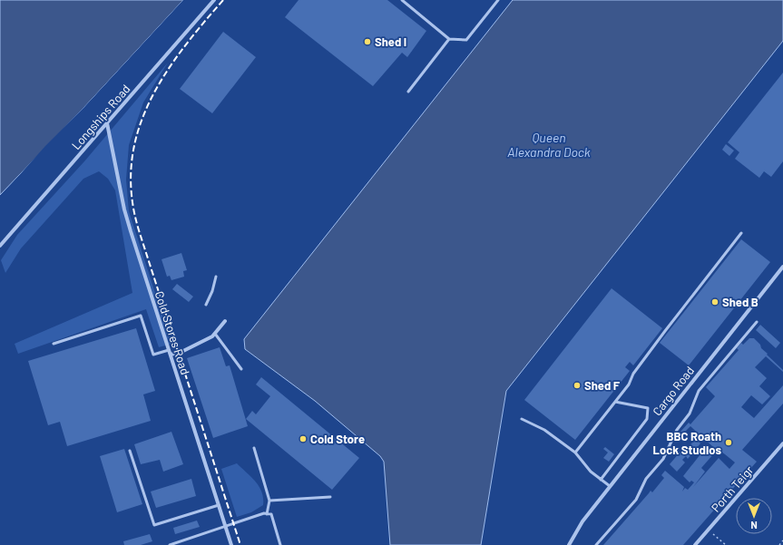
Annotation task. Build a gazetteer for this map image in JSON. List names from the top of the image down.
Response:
{
  "streets": {
    "street": [
      "Longships Road",
      "Cold Stores Road",
      "Cargo Road",
      "Porth Teigr"
    ]
  },
  "crossings": [
    ["Longships Road", "Cold Stores Road"]
  ],
  "water": ["Queen Alexandra Dock"],
  "places": [
    "Shed I",
    "Shed B",
    "Shed F",
    "Cold Store",
    "BBC Roath Lock Studios"
  ],
  "north": "bottom"
}
